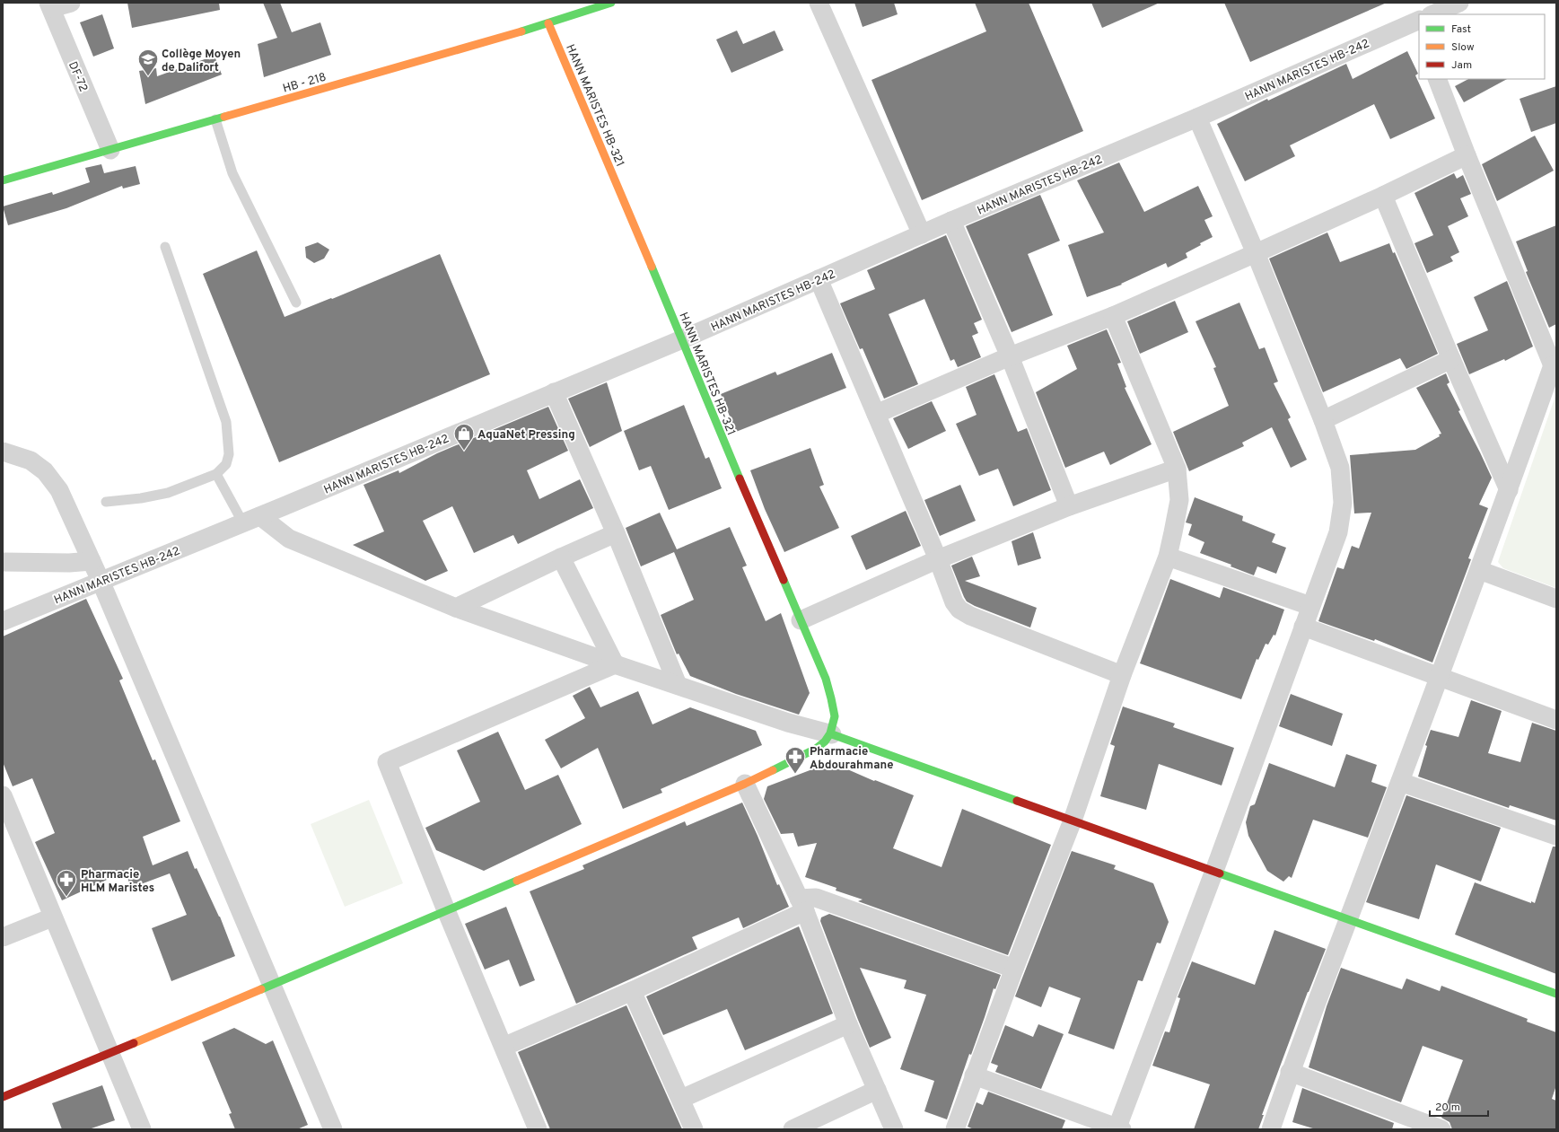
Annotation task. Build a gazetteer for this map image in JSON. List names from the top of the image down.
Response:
{
  "streets": {
    "street": [
      "HANN MARISTES HB-242",
      "DF-72",
      "HB - 218",
      "HANN MARISTES HB-321"
    ]
  },
  "crossings": [
    ["HANN MARISTES HB-242", "HANN MARISTES HB-321"],
    ["DF-72", "HB - 218"],
    ["HB - 218", "HANN MARISTES HB-321"]
  ],
  "places": {
    "school or university": ["Collège Moyen de Dalifort"],
    "shop": ["AquaNet Pressing"],
    "pharmacy": ["Pharmacie Abdourahmane", "Pharmacie HLM Maristes"]
  },
  "legend": ["Fast", "Slow", "Jam"],
  "scale_bar": "20 m"
}
